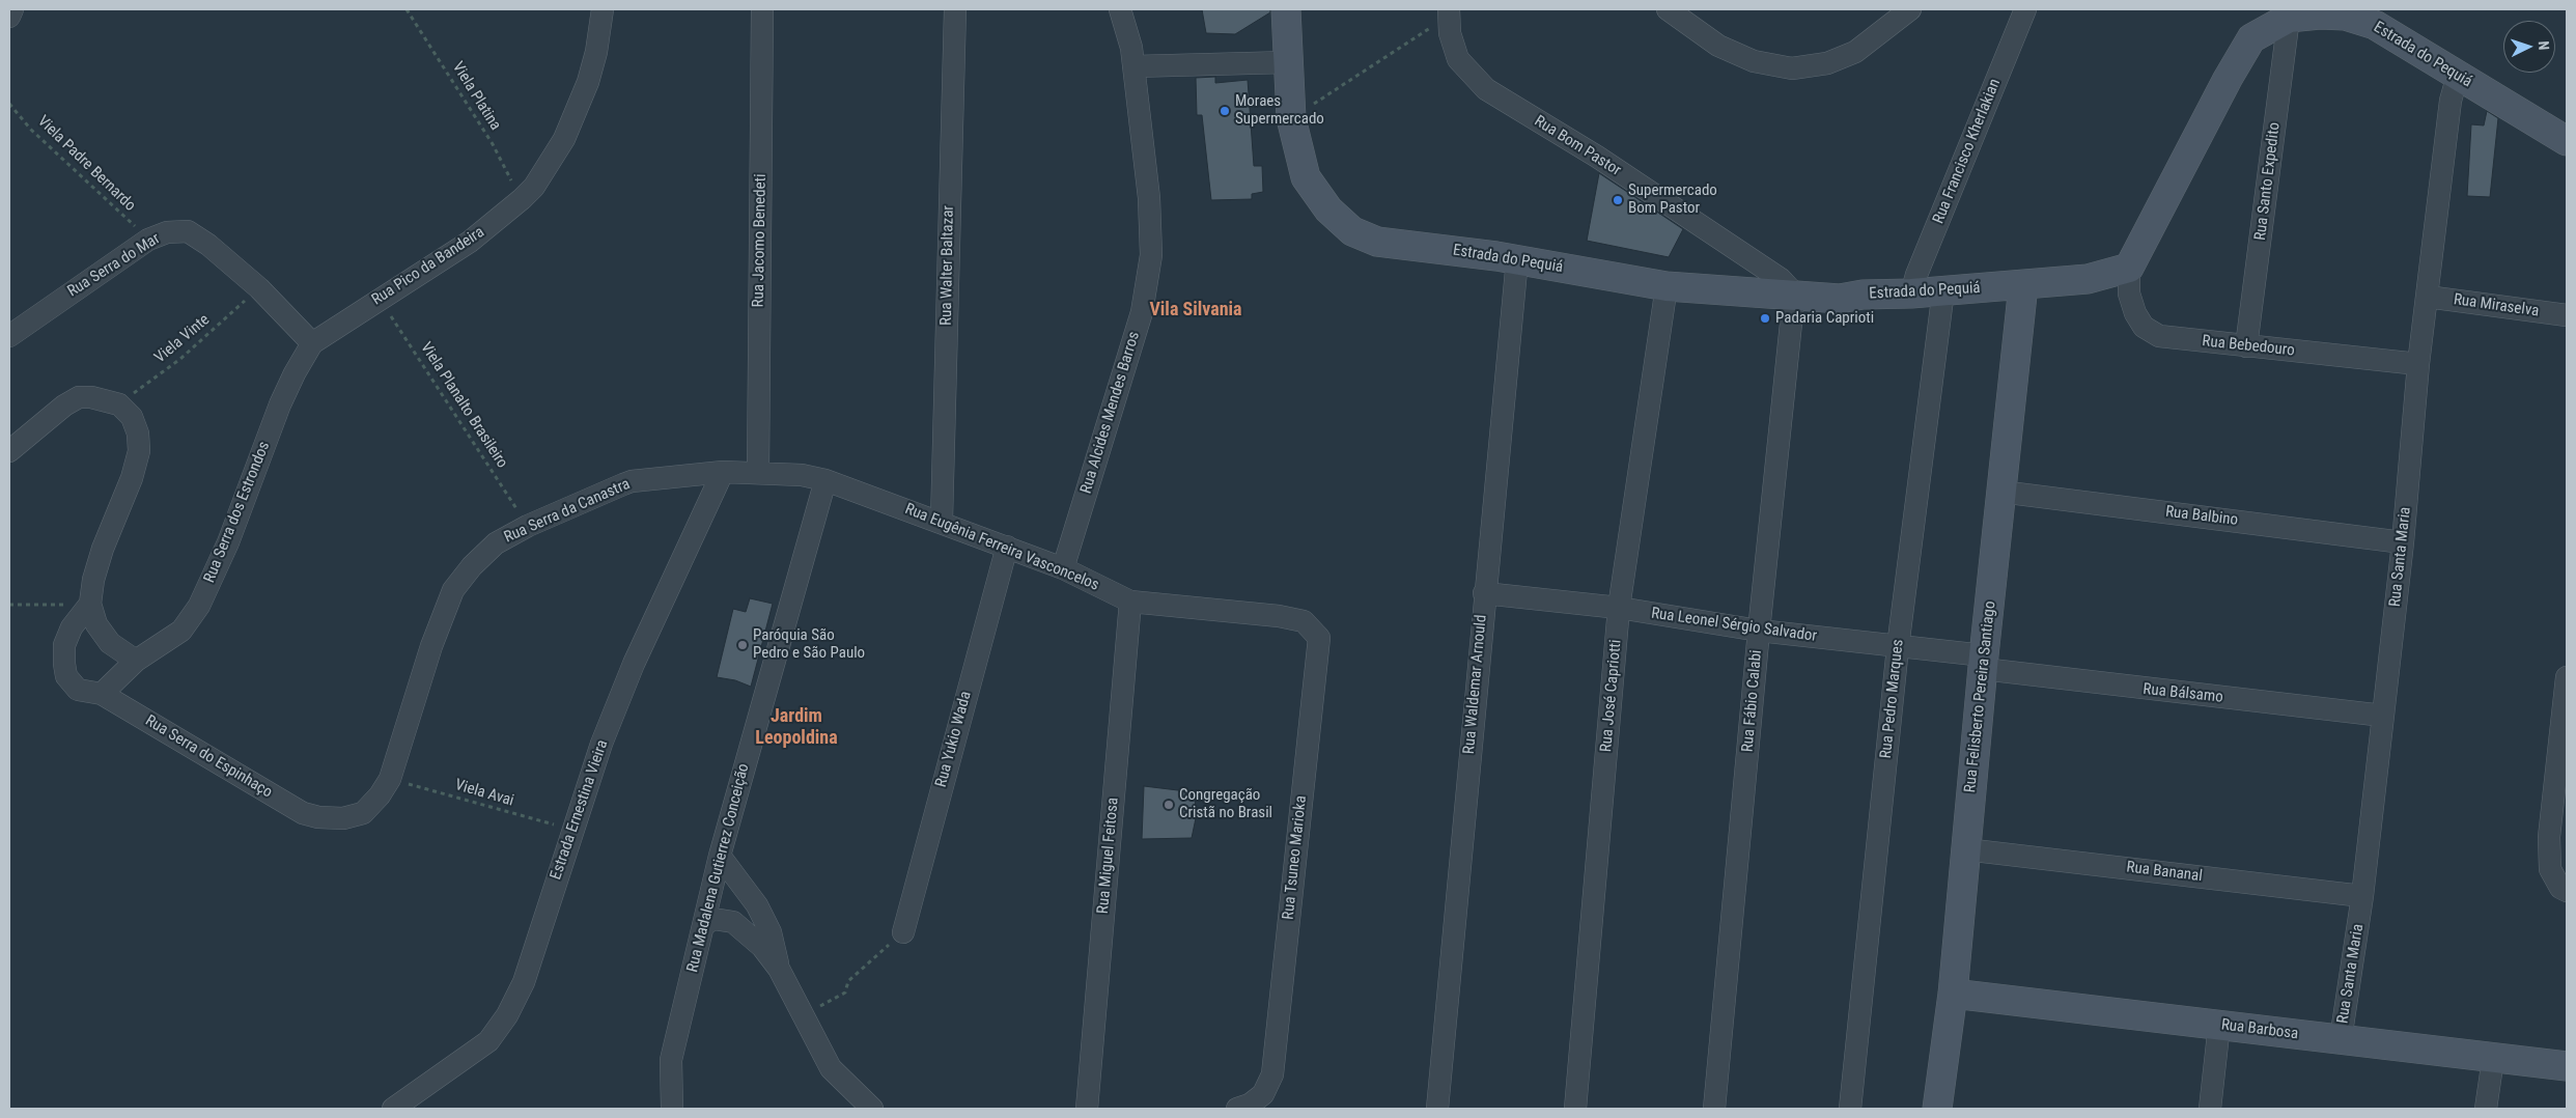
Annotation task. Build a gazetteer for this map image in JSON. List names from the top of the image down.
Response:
{
  "streets": {
    "main road": ["Estrada do Pequiá", "Rua Felisberto Pereira Santiago", "Rua Barbosa"],
    "street": [
      "Rua Bom Pastor",
      "Rua Francisco Kherlakian",
      "Rua Santo Expedito",
      "Rua Jacomo Benedeti",
      "Rua Serra do Mar",
      "Rua Walter Baltazar",
      "Rua Pico da Bandeira",
      "Rua Miraselva",
      "Rua Bebedouro",
      "Rua Alcides Mendes Barros",
      "Rua Serra da Canastra",
      "Rua Serra dos Estrondos",
      "Rua Balbino",
      "Rua Eugênia Ferreira Vasconcelos",
      "Rua Santa Maria",
      "Rua Leonel Sérgio Salvador",
      "Rua Waldemar Arnould",
      "Rua Bálsamo",
      "Rua José Capriotti",
      "Rua Pedro Marques",
      "Rua Fábio Calabi",
      "Rua Yukio Wada",
      "Rua Serra do Espinhaço",
      "Estrada Ernestina Vieira",
      "Rua Miguel Feitosa",
      "Rua Tsuneo Marioka",
      "Rua Madalena Gutierrez Conceição",
      "Rua Bananal"
    ],
    "path": [
      "Viela Platina",
      "Viela Padre Bernardo",
      "Viela Vinte",
      "Viela Planalto Brasileiro",
      "Viela Avai"
    ]
  },
  "crossings": [
    ["Estrada do Pequiá", "Rua Bom Pastor"],
    ["Estrada do Pequiá", "Rua Francisco Kherlakian"],
    ["Estrada do Pequiá", "Rua Santo Expedito"],
    ["Estrada do Pequiá", "Rua Bebedouro"],
    ["Estrada do Pequiá", "Rua Santa Maria"],
    ["Estrada do Pequiá", "Rua Waldemar Arnould"],
    ["Estrada do Pequiá", "Rua José Capriotti"],
    ["Estrada do Pequiá", "Rua Felisberto Pereira Santiago"],
    ["Estrada do Pequiá", "Rua Pedro Marques"],
    ["Estrada do Pequiá", "Rua Fábio Calabi"],
    ["Viela Platina", "Rua Pico da Bandeira"],
    ["Rua Bom Pastor", "Rua Fábio Calabi"],
    ["Viela Padre Bernardo", "Rua Serra do Mar"],
    ["Rua Santo Expedito", "Rua Bebedouro"],
    ["Rua Jacomo Benedeti", "Rua Serra da Canastra"],
    ["Rua Jacomo Benedeti", "Rua Eugênia Ferreira Vasconcelos"],
    ["Rua Serra do Mar", "Rua Pico da Bandeira"],
    ["Rua Serra do Mar", "Viela Vinte"],
    ["Rua Serra do Mar", "Rua Serra dos Estrondos"],
    ["Rua Walter Baltazar", "Rua Eugênia Ferreira Vasconcelos"],
    ["Rua Pico da Bandeira", "Viela Planalto Brasileiro"],
    ["Rua Pico da Bandeira", "Rua Serra dos Estrondos"],
    ["Rua Miraselva", "Rua Santa Maria"],
    ["Rua Bebedouro", "Rua Santa Maria"],
    ["Viela Planalto Brasileiro", "Rua Serra da Canastra"],
    ["Rua Alcides Mendes Barros", "Rua Eugênia Ferreira Vasconcelos"],
    ["Rua Serra da Canastra", "Rua Eugênia Ferreira Vasconcelos"],
    ["Rua Serra da Canastra", "Rua Serra do Espinhaço"],
    ["Rua Serra da Canastra", "Viela Avai"],
    ["Rua Serra da Canastra", "Estrada Ernestina Vieira"],
    ["Rua Balbino", "Rua Santa Maria"],
    ["Rua Balbino", "Rua Felisberto Pereira Santiago"],
    ["Rua Eugênia Ferreira Vasconcelos", "Rua Yukio Wada"],
    ["Rua Eugênia Ferreira Vasconcelos", "Rua Miguel Feitosa"],
    ["Rua Eugênia Ferreira Vasconcelos", "Rua Tsuneo Marioka"],
    ["Rua Eugênia Ferreira Vasconcelos", "Rua Madalena Gutierrez Conceição"],
    ["Rua Santa Maria", "Rua Bálsamo"],
    ["Rua Santa Maria", "Rua Bananal"],
    ["Rua Santa Maria", "Rua Barbosa"],
    ["Rua Leonel Sérgio Salvador", "Rua Waldemar Arnould"],
    ["Rua Leonel Sérgio Salvador", "Rua Bálsamo"],
    ["Rua Leonel Sérgio Salvador", "Rua José Capriotti"],
    ["Rua Leonel Sérgio Salvador", "Rua Felisberto Pereira Santiago"],
    ["Rua Leonel Sérgio Salvador", "Rua Pedro Marques"],
    ["Rua Leonel Sérgio Salvador", "Rua Fábio Calabi"],
    ["Rua Bálsamo", "Rua Felisberto Pereira Santiago"],
    ["Rua Felisberto Pereira Santiago", "Rua Bananal"],
    ["Rua Felisberto Pereira Santiago", "Rua Barbosa"],
    ["Viela Avai", "Estrada Ernestina Vieira"]
  ],
  "districts": ["Vila Silvania", "Jardim Leopoldina"],
  "places": [
    "Moraes Supermercado",
    "Supermercado Bom Pastor",
    "Padaria Caprioti",
    "Paróquia São Pedro e São Paulo",
    "Congregação Cristã no Brasil"
  ],
  "north": "right"
}
